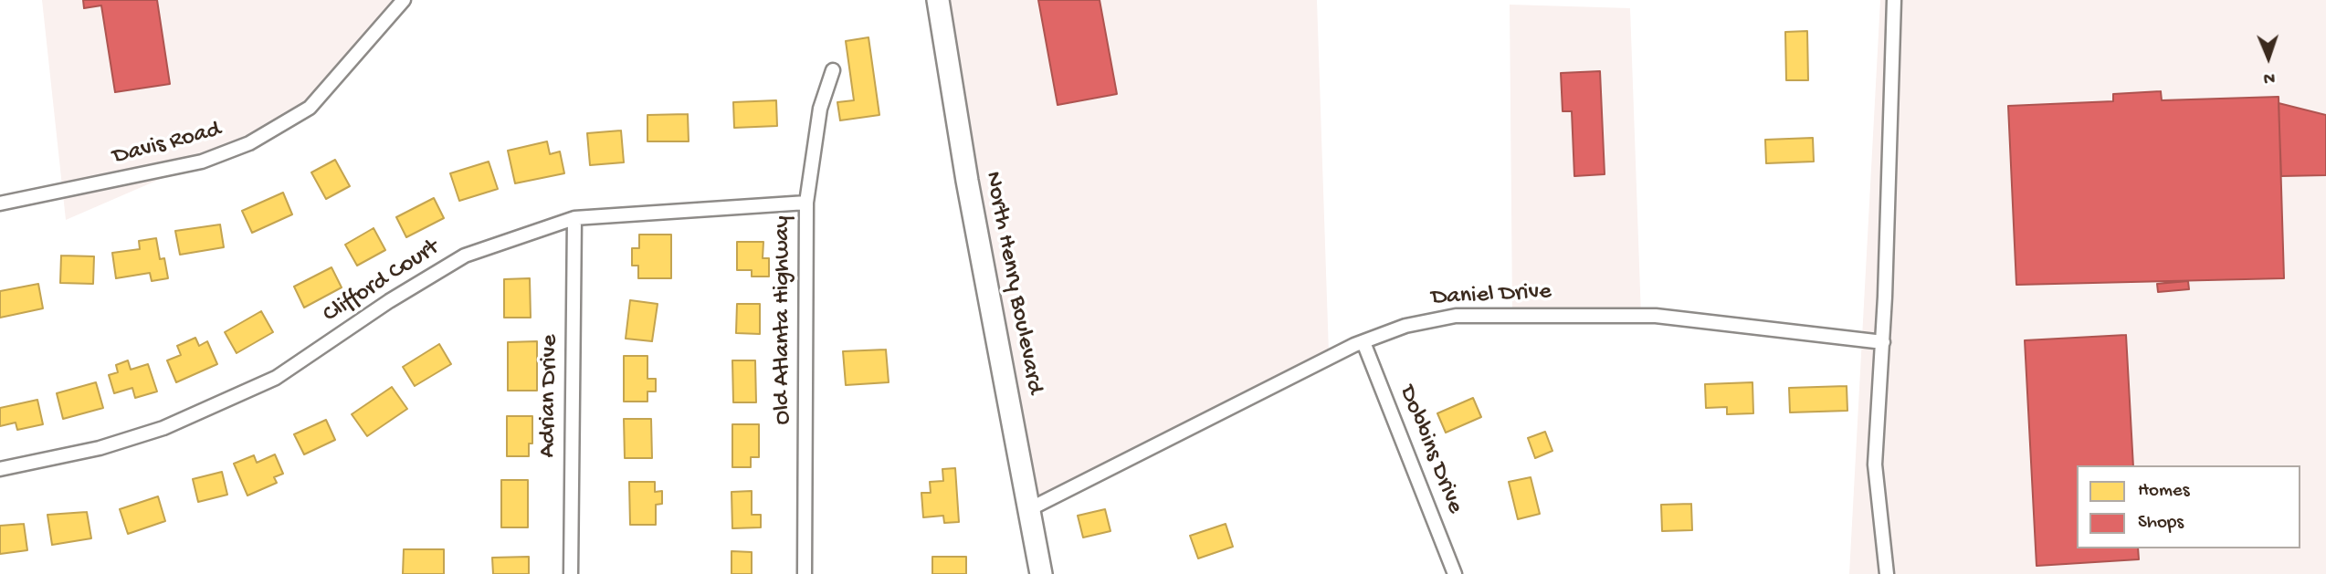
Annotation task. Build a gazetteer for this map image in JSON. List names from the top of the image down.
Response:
{
  "streets": {
    "main road": ["North Henry Boulevard"],
    "street": [
      "Davis Road",
      "Clifford Court",
      "Daniel Drive",
      "Old Atlanta Highway",
      "Adrian Drive",
      "Dobbins Drive"
    ]
  },
  "crossings": [
    ["Clifford Court", "Old Atlanta Highway"],
    ["Clifford Court", "Adrian Drive"],
    ["North Henry Boulevard", "Daniel Drive"],
    ["Daniel Drive", "Dobbins Drive"]
  ],
  "legend": ["Homes", "Shops"],
  "north": "bottom"
}
